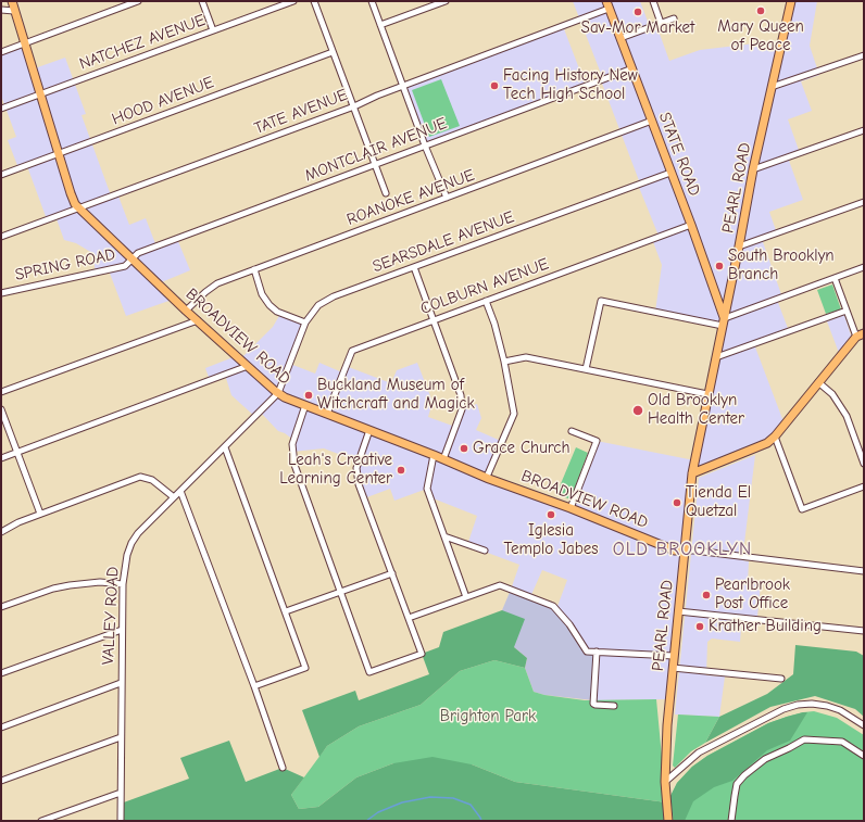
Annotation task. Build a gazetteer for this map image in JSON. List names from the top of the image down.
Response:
{
  "streets": {
    "main road": ["STATE ROAD", "PEARL ROAD", "BROADVIEW ROAD"],
    "street": [
      "NATCHEZ AVENUE",
      "HOOD AVENUE",
      "TATE AVENUE",
      "MONTCLAIR AVENUE",
      "ROANOKE AVENUE",
      "SEARSDALE AVENUE",
      "SPRING ROAD",
      "COLBURN AVENUE",
      "VALLEY ROAD"
    ]
  },
  "crossings": [
    ["NATCHEZ AVENUE", "BROADVIEW ROAD"],
    ["HOOD AVENUE", "BROADVIEW ROAD"],
    ["TATE AVENUE", "STATE ROAD"],
    ["TATE AVENUE", "BROADVIEW ROAD"],
    ["MONTCLAIR AVENUE", "STATE ROAD"],
    ["MONTCLAIR AVENUE", "SPRING ROAD"],
    ["MONTCLAIR AVENUE", "BROADVIEW ROAD"],
    ["STATE ROAD", "PEARL ROAD"],
    ["STATE ROAD", "ROANOKE AVENUE"],
    ["STATE ROAD", "SEARSDALE AVENUE"],
    ["STATE ROAD", "COLBURN AVENUE"],
    ["PEARL ROAD", "BROADVIEW ROAD"],
    ["ROANOKE AVENUE", "BROADVIEW ROAD"],
    ["SEARSDALE AVENUE", "BROADVIEW ROAD"],
    ["SEARSDALE AVENUE", "VALLEY ROAD"],
    ["SPRING ROAD", "BROADVIEW ROAD"],
    ["COLBURN AVENUE", "BROADVIEW ROAD"],
    ["BROADVIEW ROAD", "VALLEY ROAD"]
  ],
  "districts": ["OLD BROOKLYN"],
  "parks": ["Brighton Park"],
  "places": [
    "Mary Queen of Peace",
    "Sav-Mor Market",
    "Facing History New Tech High School",
    "South Brooklyn Branch",
    "Buckland Museum of Witchcraft and Magick",
    "Old Brooklyn Health Center",
    "Grace Church",
    "Leah's Creative Learning Center",
    "Tienda El Quetzal",
    "Iglesia Templo Jabes",
    "Pearlbrook Post Office",
    "Krather Building"
  ]
}
